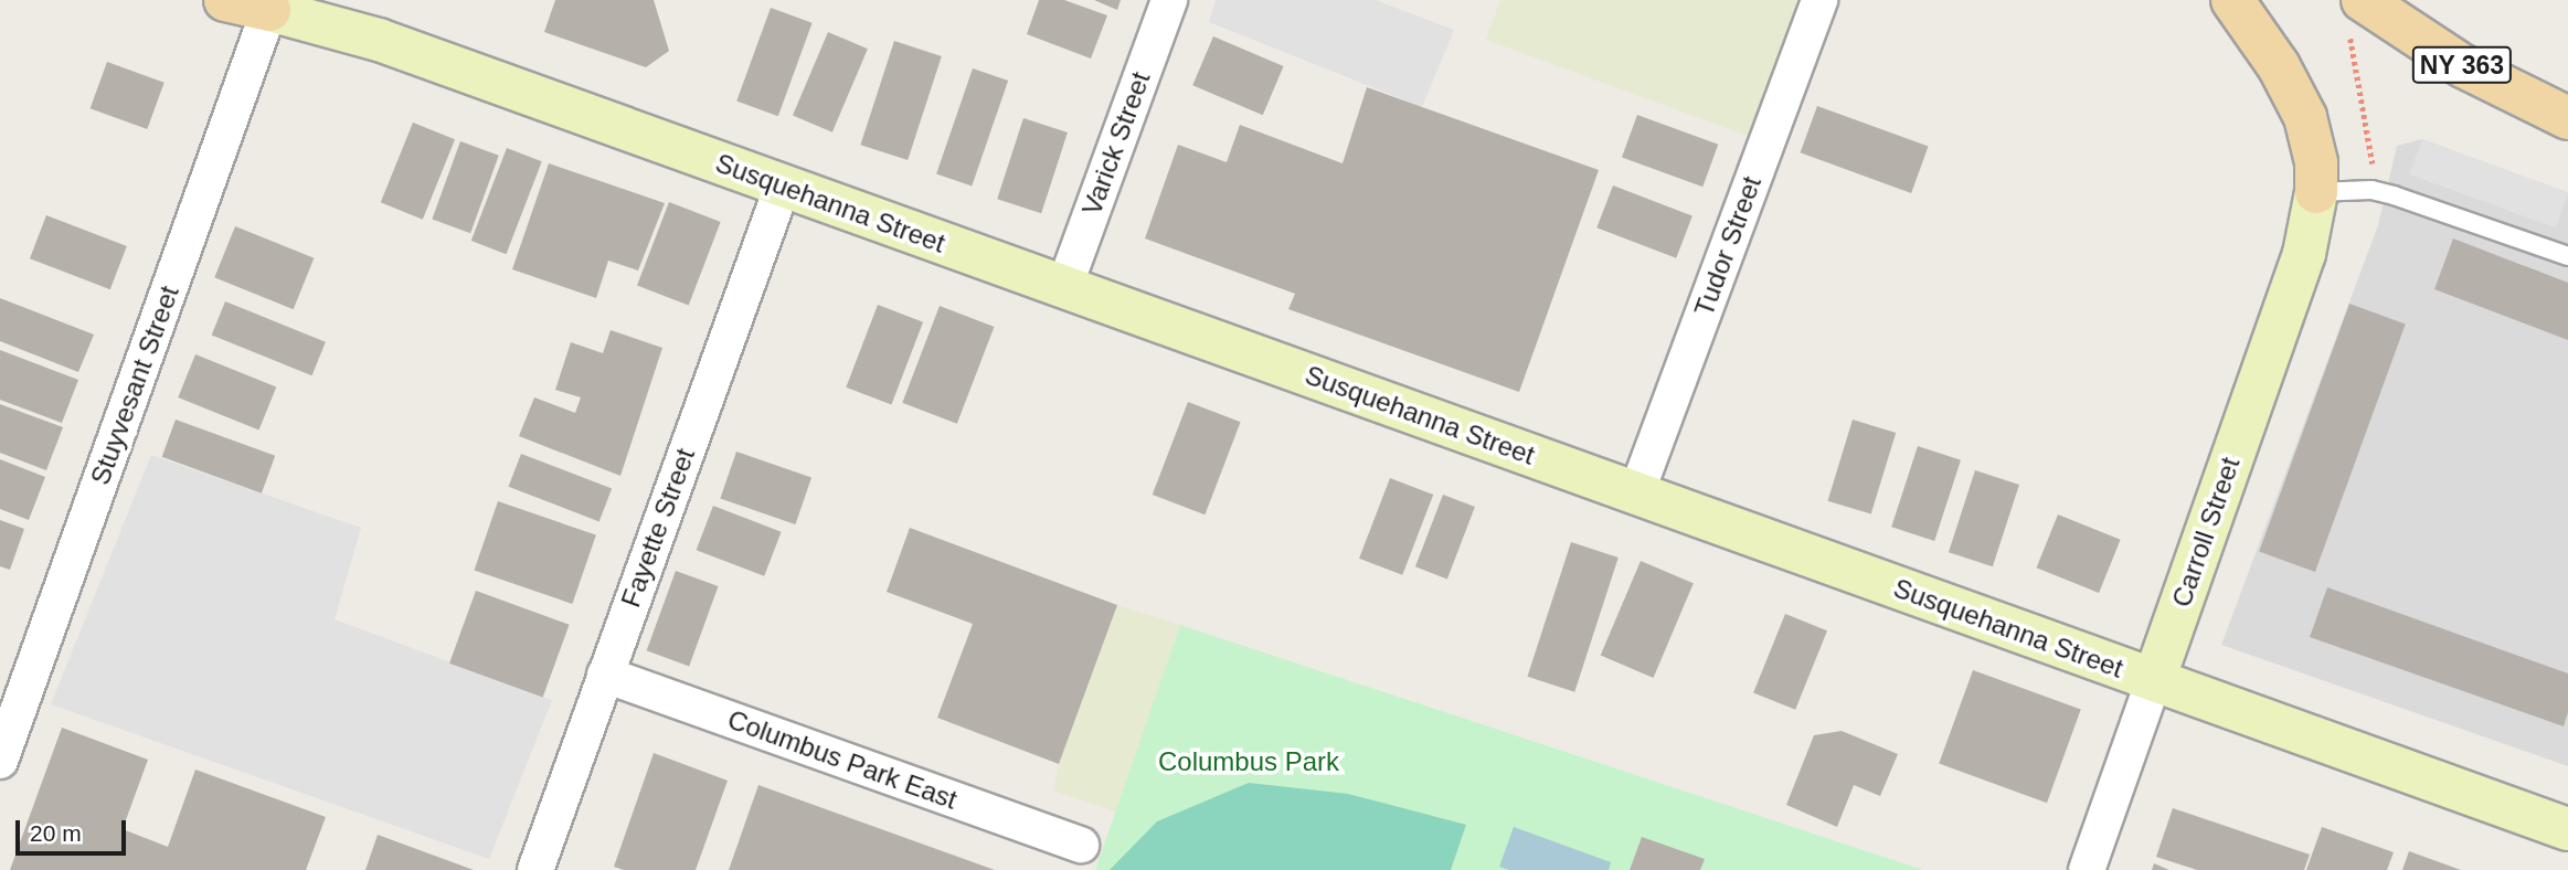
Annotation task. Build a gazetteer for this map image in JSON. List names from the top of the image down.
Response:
{
  "streets": {
    "main road": ["NY 363"],
    "street": [
      "Varick Street",
      "Susquehanna Street",
      "Tudor Street",
      "Stuyvesant Street",
      "Fayette Street",
      "Carroll Street",
      "Columbus Park East"
    ]
  },
  "crossings": [
    ["Varick Street", "Susquehanna Street"],
    ["Susquehanna Street", "Tudor Street"],
    ["Susquehanna Street", "Stuyvesant Street"],
    ["Susquehanna Street", "Fayette Street"],
    ["Susquehanna Street", "Carroll Street"],
    ["Fayette Street", "Columbus Park East"]
  ],
  "parks": ["Columbus Park"],
  "scale_bar": "20 m"
}
